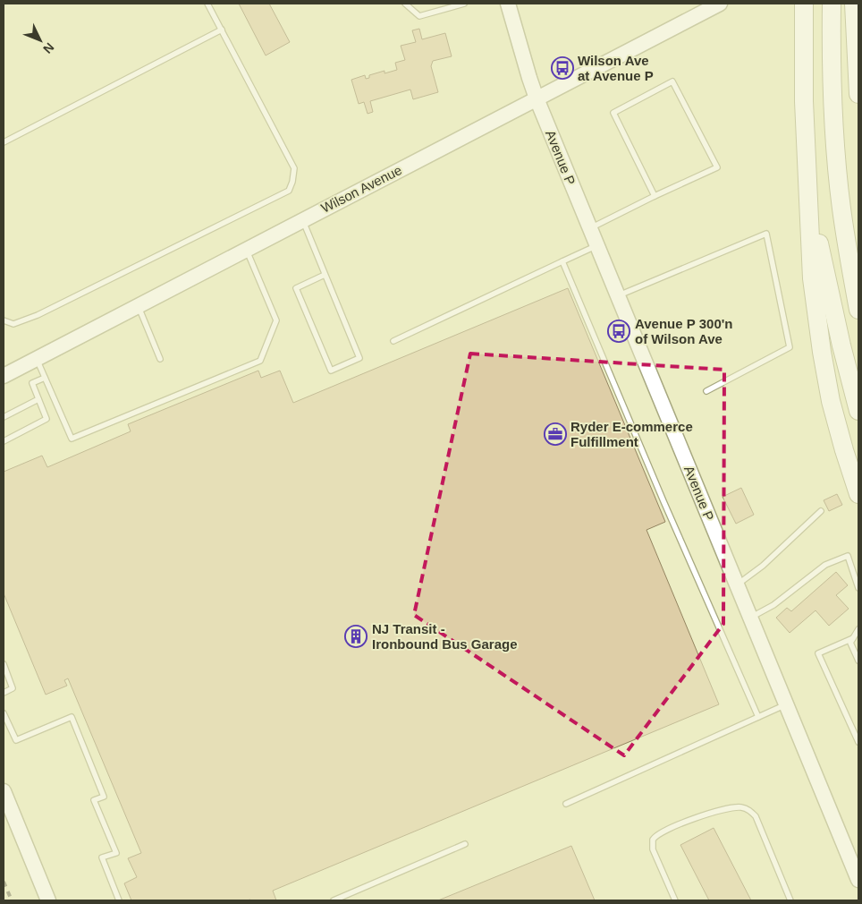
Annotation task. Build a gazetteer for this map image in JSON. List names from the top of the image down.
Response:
{
  "streets": {
    "street": ["Avenue P", "Wilson Avenue"]
  },
  "crossings": [
    ["Avenue P", "Wilson Avenue"]
  ],
  "places": {
    "bus stop": ["Wilson Ave at Avenue P", "Avenue P 300'n of Wilson Ave"],
    "office": ["Ryder E-commerce Fulfillment"],
    "building": ["NJ Transit - Ironbound Bus Garage"]
  },
  "north": "bottom right"
}
